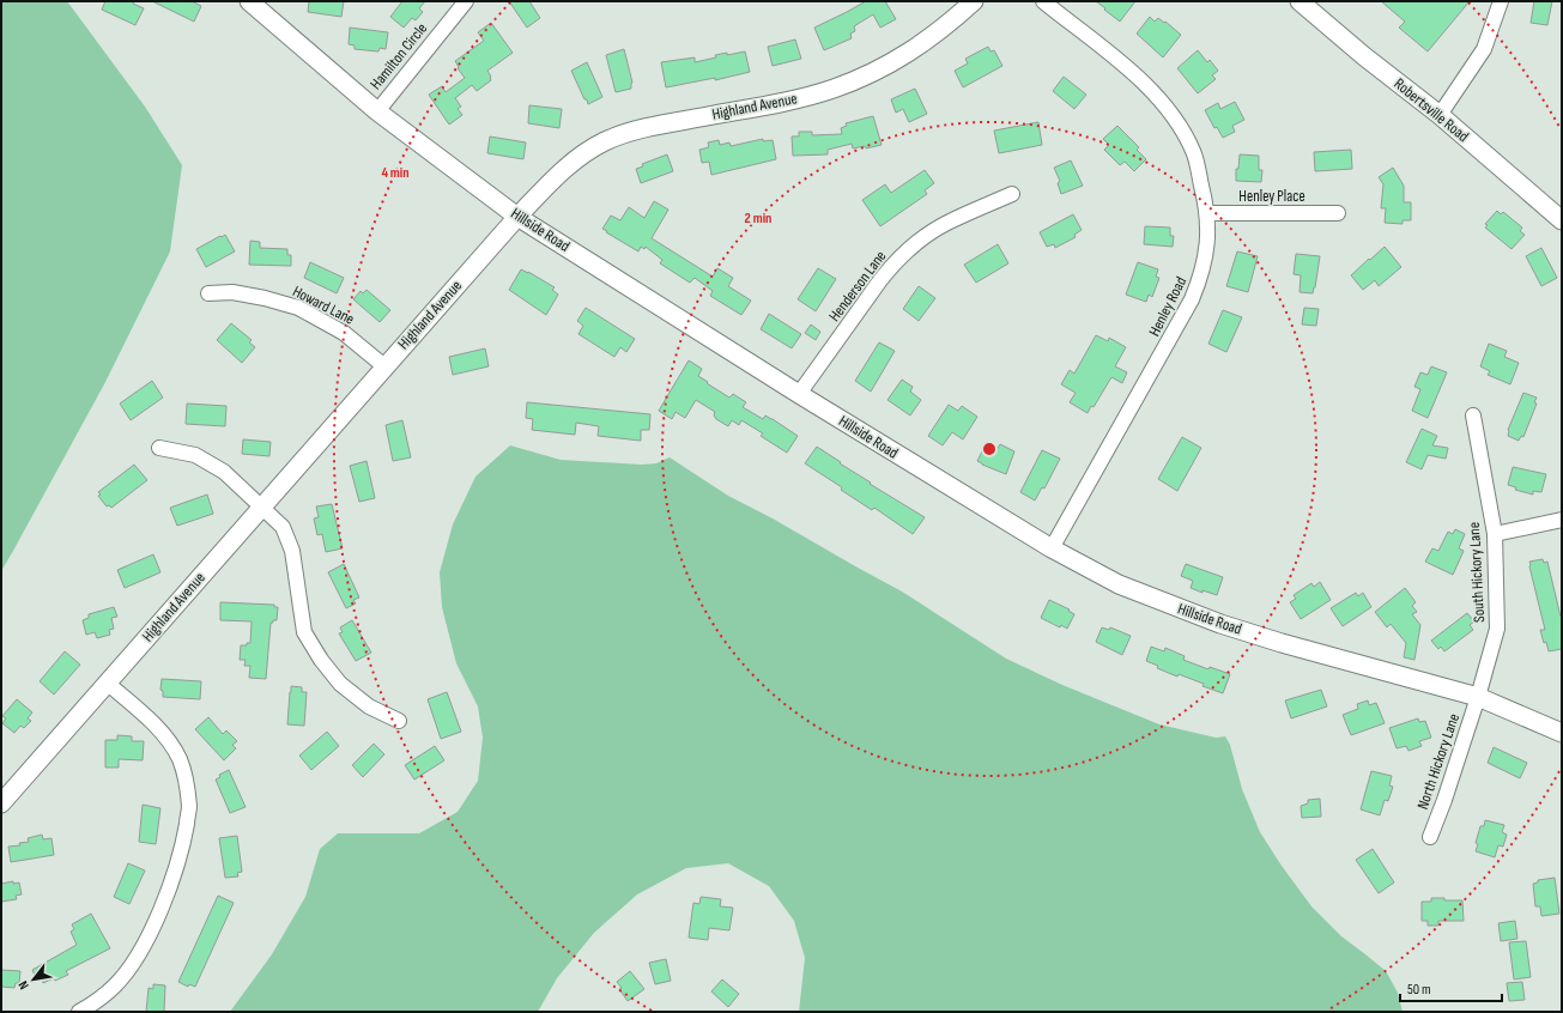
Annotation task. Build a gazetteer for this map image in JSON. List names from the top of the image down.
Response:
{
  "streets": {
    "street": [
      "Hamilton Circle",
      "Highland Avenue",
      "Robertsville Road",
      "Henley Place",
      "Hillside Road",
      "Henderson Lane",
      "Howard Lane",
      "Henley Road",
      "South Hickory Lane",
      "North Hickory Lane"
    ]
  },
  "crossings": [
    ["Hamilton Circle", "Hillside Road"],
    ["Highland Avenue", "Hillside Road"],
    ["Highland Avenue", "Howard Lane"],
    ["Henley Place", "Henley Road"],
    ["Hillside Road", "Henderson Lane"],
    ["Hillside Road", "Henley Road"],
    ["Hillside Road", "South Hickory Lane"],
    ["Hillside Road", "North Hickory Lane"],
    ["South Hickory Lane", "North Hickory Lane"]
  ],
  "scale_bar": "50 m",
  "north": "bottom left",
  "rings": ["4 min", "2 min"]
}
